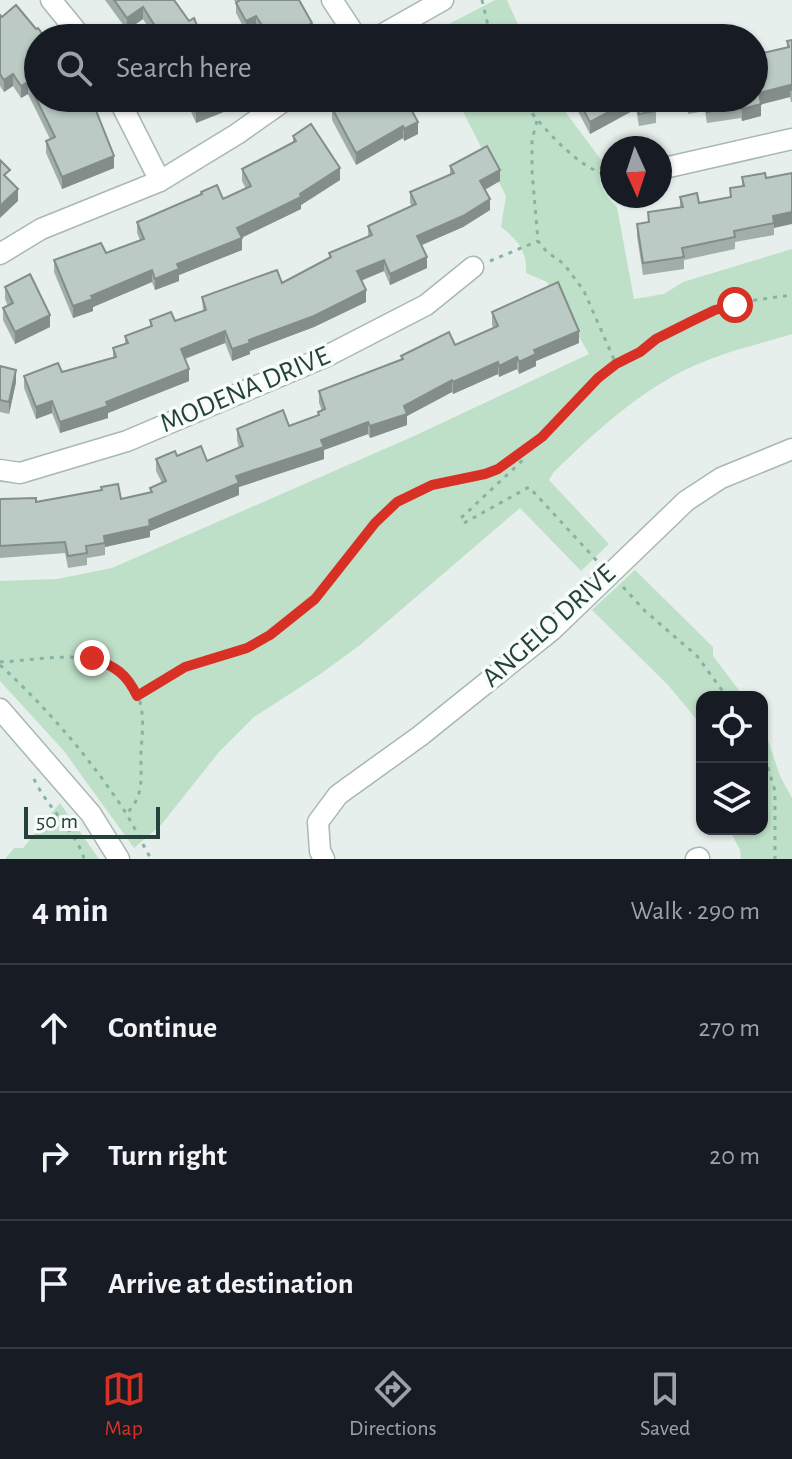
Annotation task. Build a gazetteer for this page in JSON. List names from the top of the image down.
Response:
{
  "streets": {
    "street": ["MODENA DRIVE", "ANGELO DRIVE"]
  },
  "scale_bar": "50 m",
  "north": "bottom",
  "page": {
    "search": "Search here",
    "scale": "50 m",
    "heading": ["4 min", "Walk · 290 m"],
    "list": [
      ["Continue", "270 m"],
      ["Turn right", "20 m"],
      "Arrive at destination"
    ],
    "nav": ["Map", "Directions", "Saved"]
  }
}
